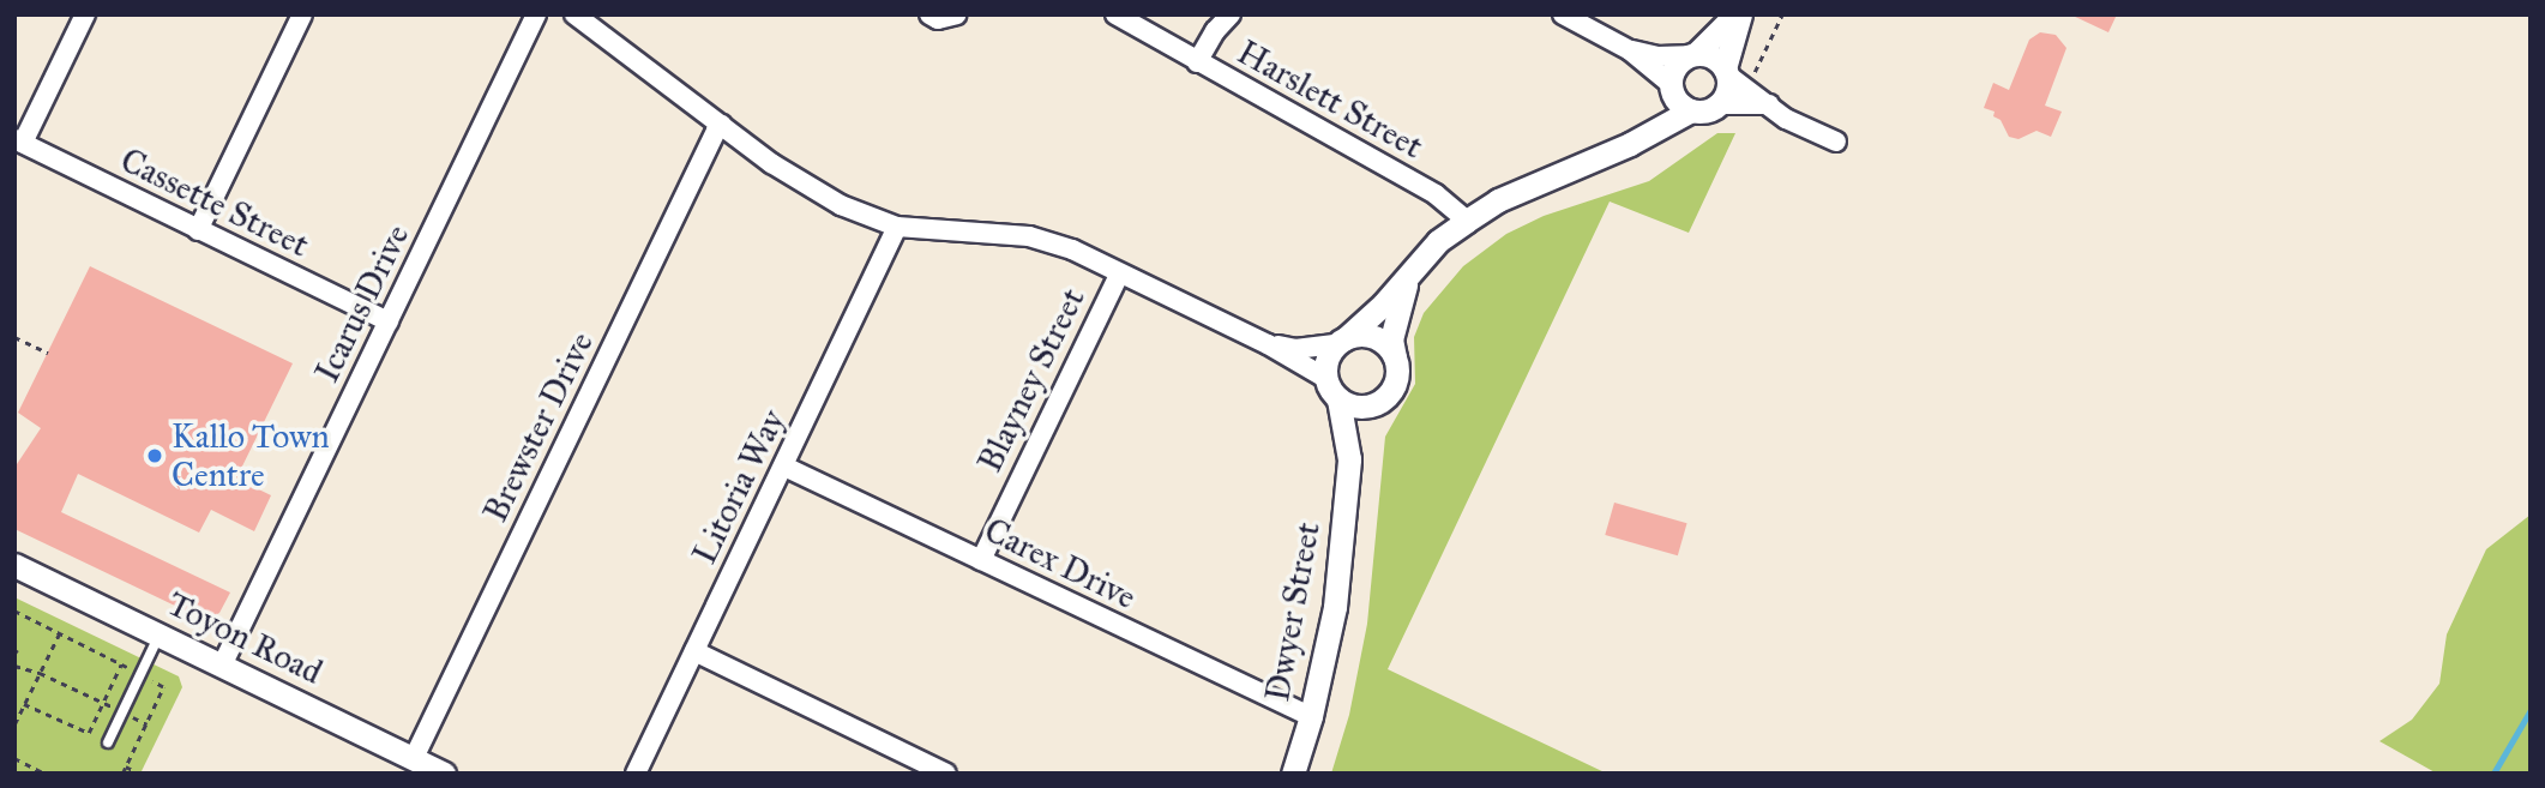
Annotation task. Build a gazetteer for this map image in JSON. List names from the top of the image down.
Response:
{
  "streets": {
    "street": [
      "Harslett Street",
      "Cassette Street",
      "Icarus Drive",
      "Blayney Street",
      "Brewster Drive",
      "Litoria Way",
      "Carex Drive",
      "Dwyer Street",
      "Toyon Road"
    ]
  },
  "crossings": [
    ["Cassette Street", "Icarus Drive"],
    ["Icarus Drive", "Toyon Road"],
    ["Blayney Street", "Carex Drive"],
    ["Brewster Drive", "Toyon Road"],
    ["Litoria Way", "Carex Drive"],
    ["Carex Drive", "Dwyer Street"]
  ],
  "places": ["Kallo Town Centre"]
}
